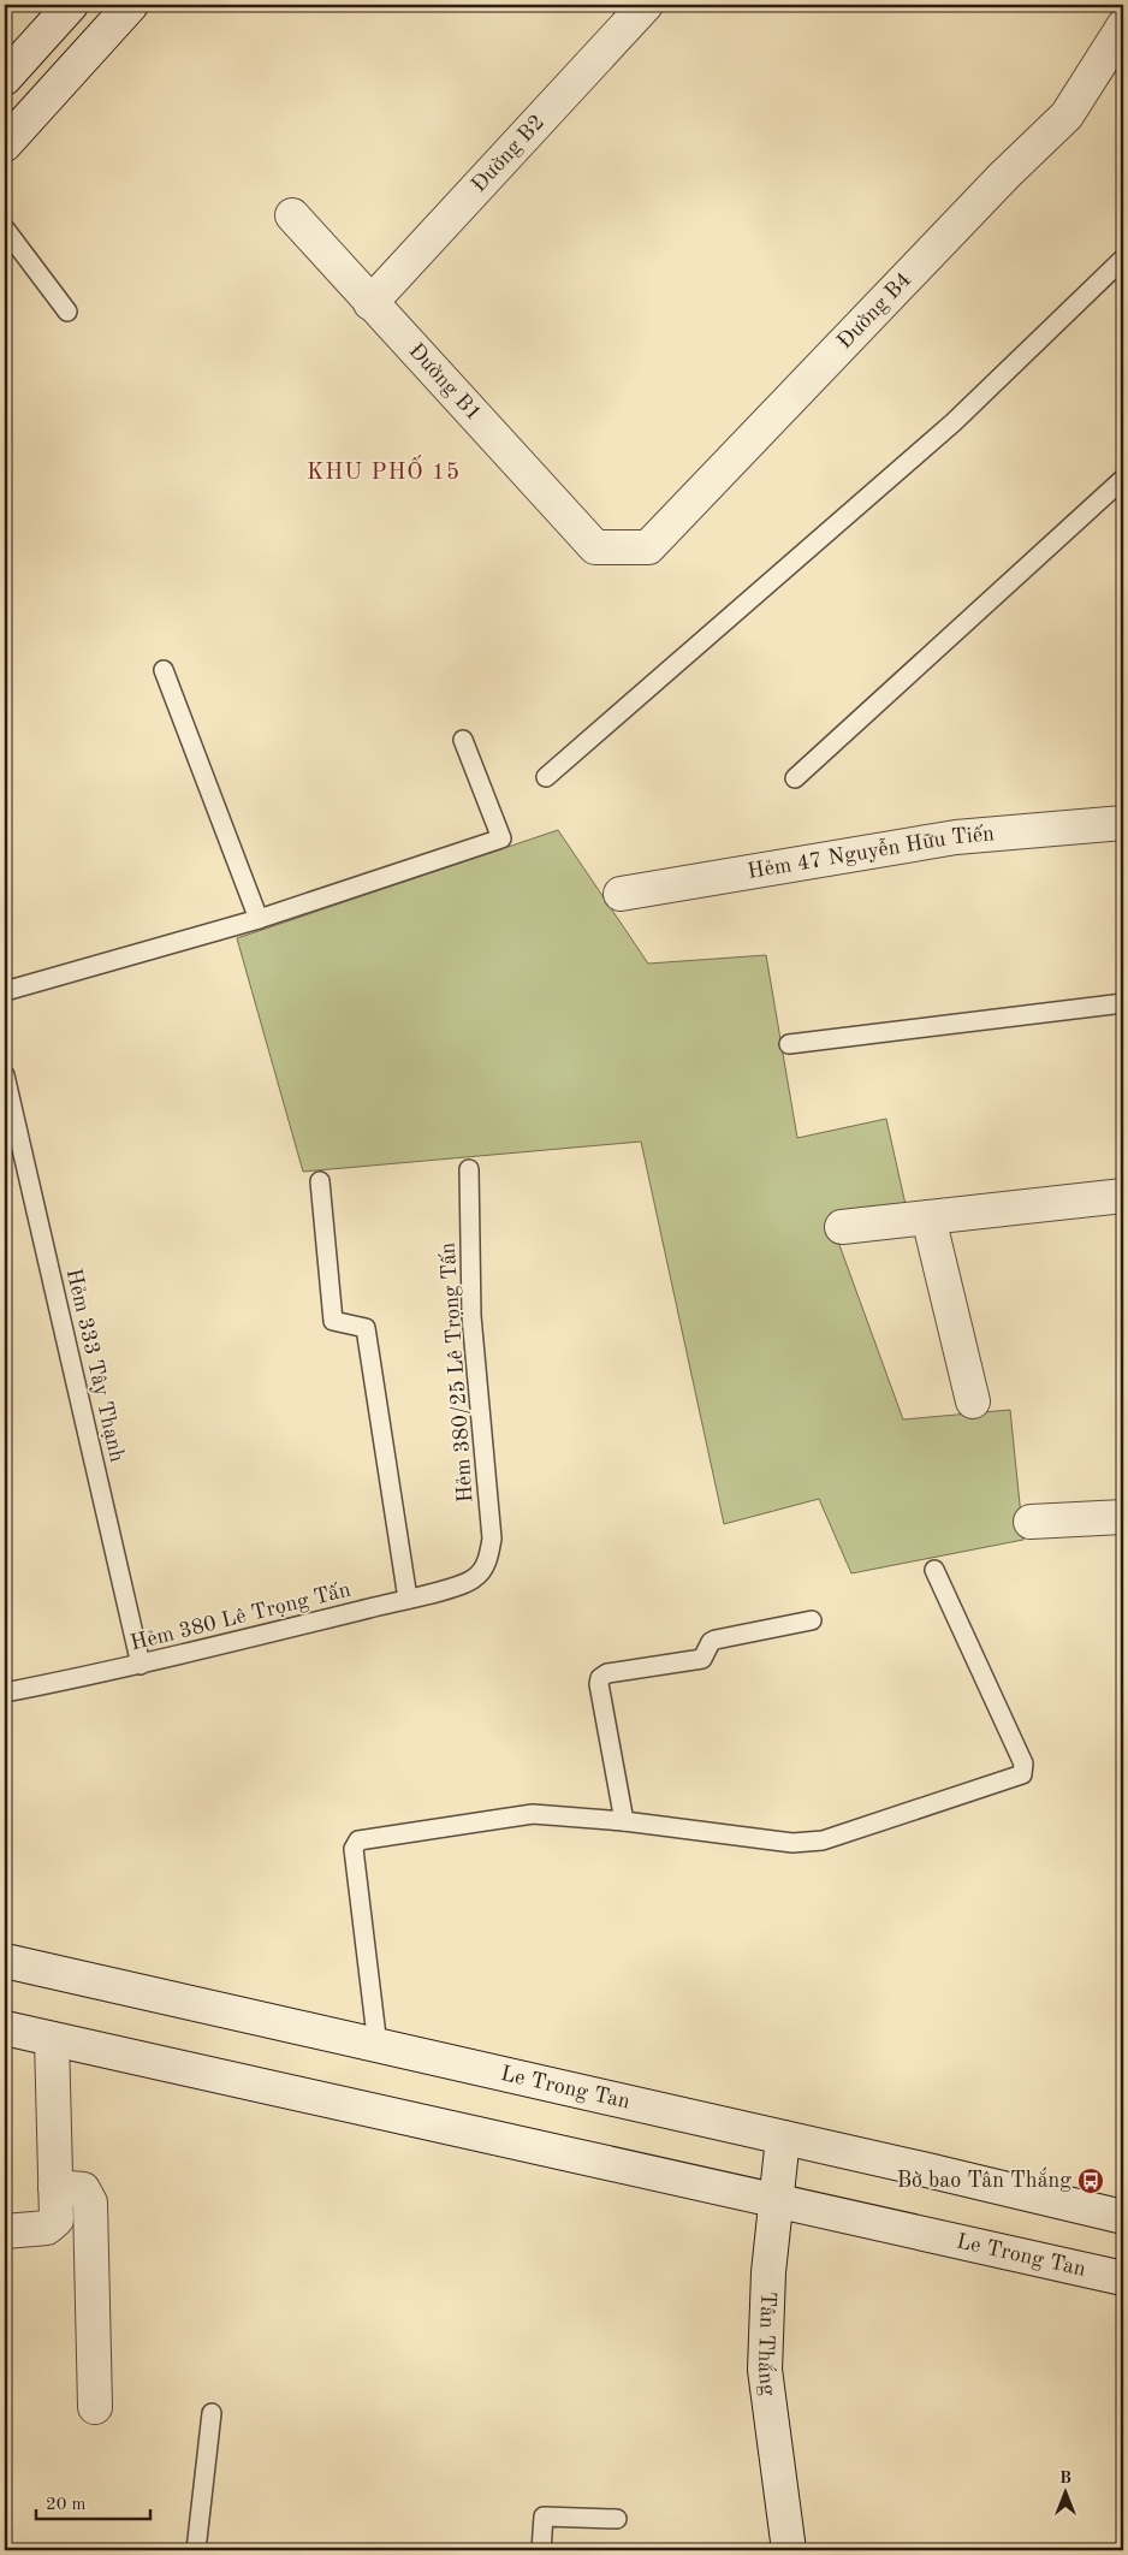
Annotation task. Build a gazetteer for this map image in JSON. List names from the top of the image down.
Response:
{
  "streets": {
    "street": [
      "Đường B2",
      "Đường B4",
      "Đường B1",
      "Hẻm 47 Nguyễn Hữu Tiến",
      "Le Trong Tan",
      "Tân Thắng"
    ],
    "lane": ["Hẻm 333 Tây Thạnh", "Hẻm 380/25 Lê Trọng Tấn", "Hẻm 380 Lê Trọng Tấn"]
  },
  "crossings": [
    ["Đường B2", "Đường B1"],
    ["Đường B4", "Đường B1"],
    ["Hẻm 333 Tây Thạnh", "Hẻm 380 Lê Trọng Tấn"],
    ["Hẻm 380/25 Lê Trọng Tấn", "Hẻm 380 Lê Trọng Tấn"],
    ["Le Trong Tan", "Tân Thắng"]
  ],
  "districts": ["KHU PHỐ 15"],
  "places": {
    "bus stop": ["Bờ bao Tân Thắng"]
  },
  "scale_bar": "20 m",
  "north": "top"
}
